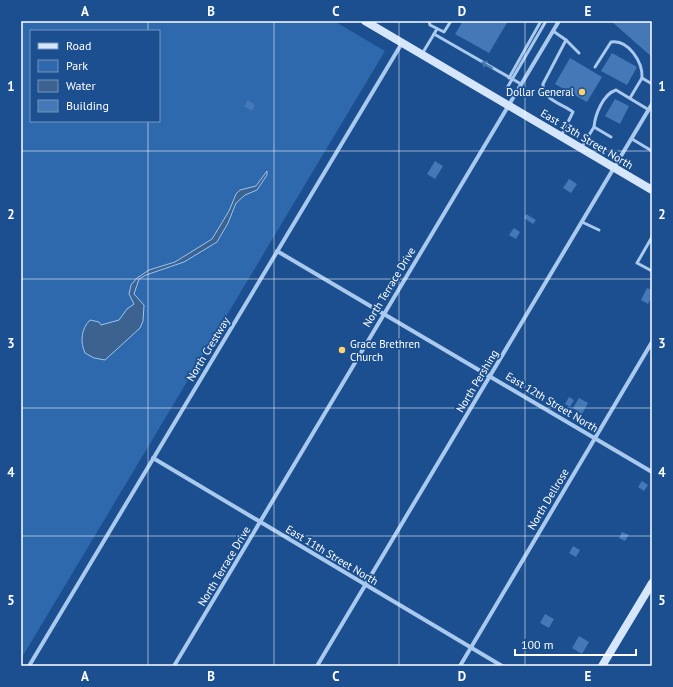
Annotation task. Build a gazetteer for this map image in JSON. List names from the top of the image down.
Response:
{
  "streets": {
    "main road": ["East 13th Street North"],
    "street": [
      "North Terrace Drive",
      "North Crestway",
      "North Pershing",
      "East 12th Street North",
      "North Dellrose",
      "East 11th Street North"
    ]
  },
  "crossings": [
    ["East 13th Street North", "North Terrace Drive"],
    ["East 13th Street North", "North Crestway"],
    ["East 13th Street North", "North Pershing"],
    ["North Terrace Drive", "East 12th Street North"],
    ["North Terrace Drive", "East 11th Street North"],
    ["North Crestway", "East 12th Street North"],
    ["North Crestway", "East 11th Street North"],
    ["North Pershing", "East 12th Street North"],
    ["North Pershing", "East 11th Street North"],
    ["East 12th Street North", "North Dellrose"],
    ["North Dellrose", "East 11th Street North"]
  ],
  "places": ["Dollar General", "Grace Brethren Church"],
  "legend": [
    "Road",
    "Park",
    "Water",
    "Building"
  ],
  "scale_bar": "100 m",
  "grid": {
    "columns": [
      "A",
      "B",
      "C",
      "D",
      "E"
    ],
    "rows": [
      "1",
      "2",
      "3",
      "4",
      "5"
    ]
  }
}
